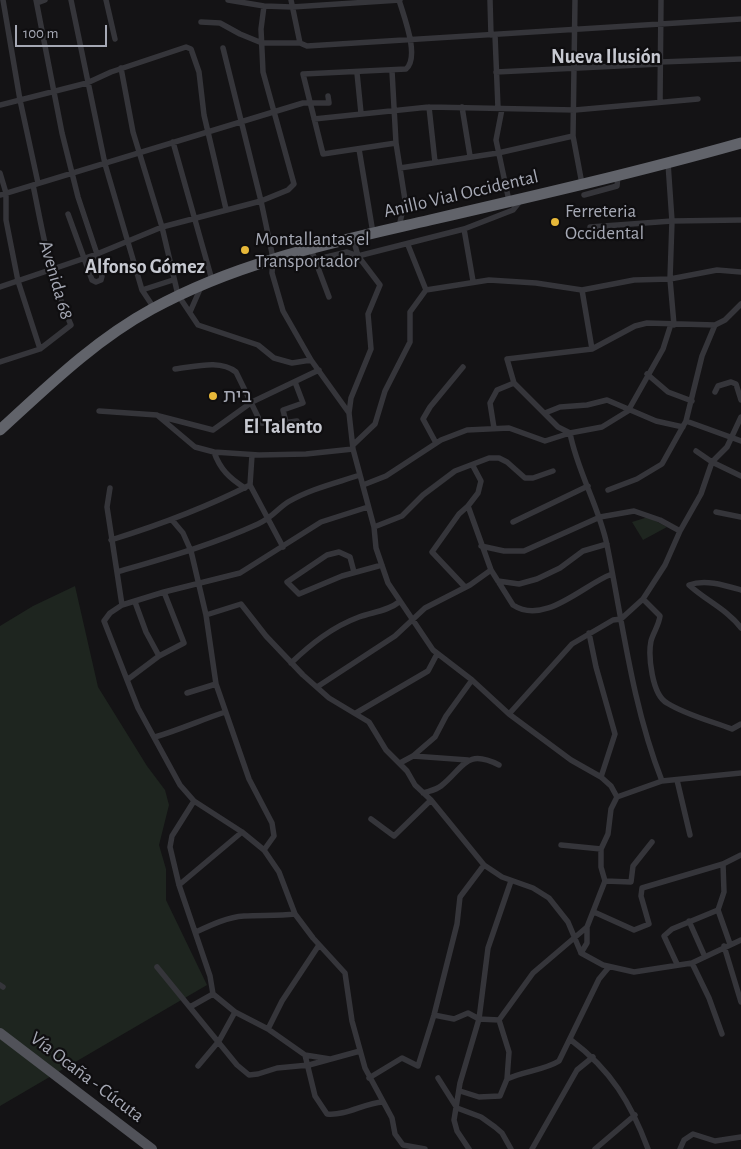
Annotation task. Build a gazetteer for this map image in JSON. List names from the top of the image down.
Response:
{
  "streets": {
    "highway": ["Anillo Vial Occidental"],
    "main road": ["Vía Ocaña - Cúcuta"],
    "street": ["Avenida 68"]
  },
  "districts": ["Nueva Ilusión", "Alfonso Gómez", "El Talento"],
  "places": ["Ferreteria Occidental", "Montallantas el Transportador", "בית"],
  "scale_bar": "100 m"
}
